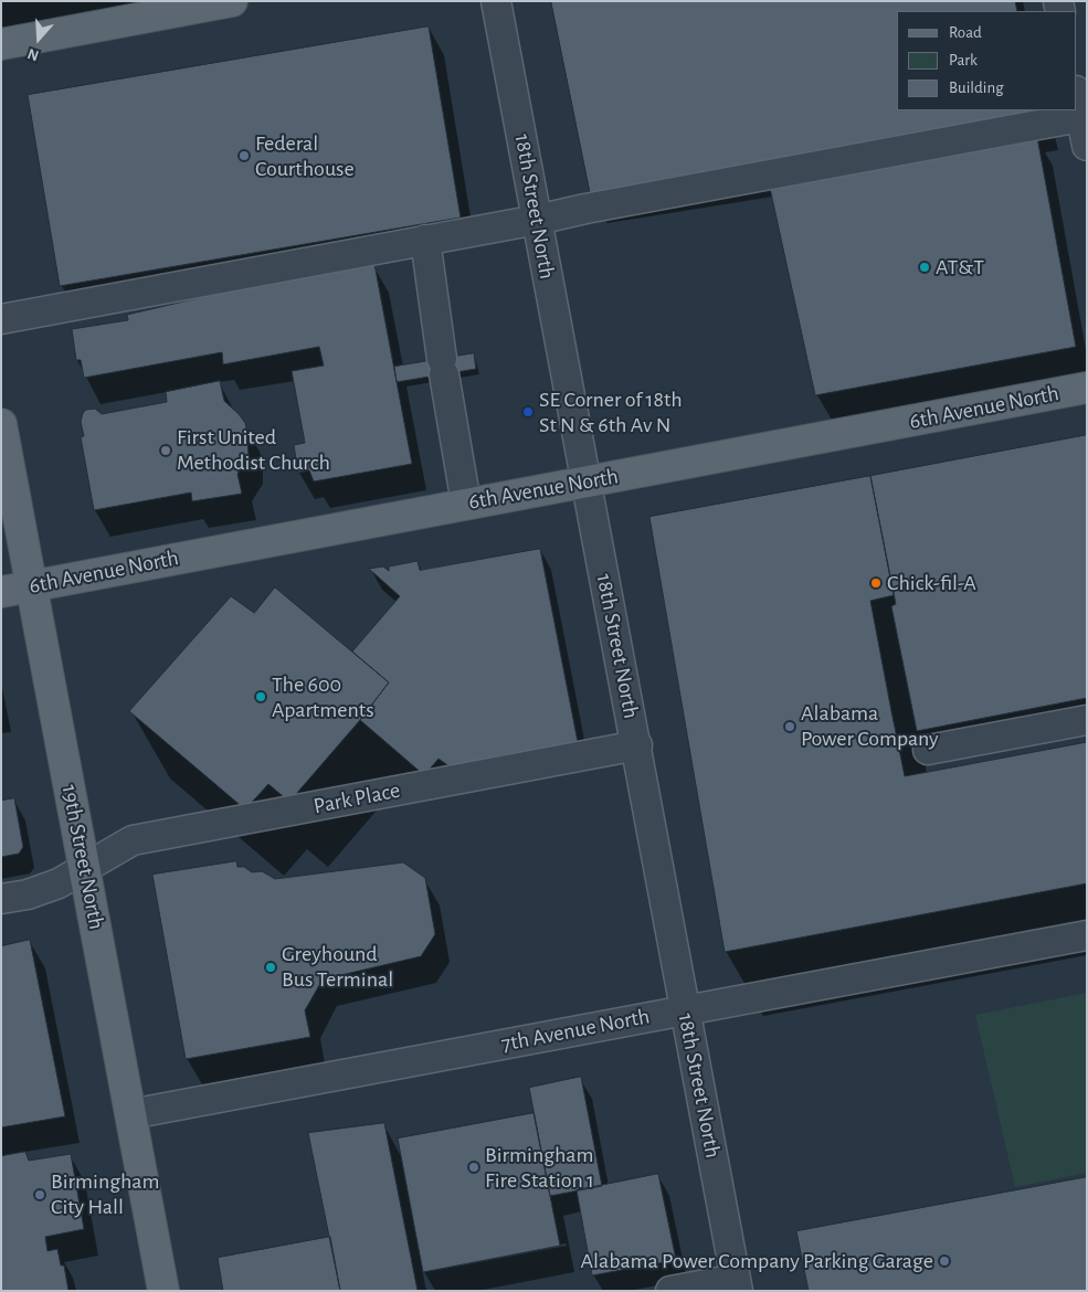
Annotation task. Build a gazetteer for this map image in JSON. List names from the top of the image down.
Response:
{
  "streets": {
    "main road": ["6th Avenue North", "19th Street North"],
    "street": ["18th Street North", "Park Place", "7th Avenue North"]
  },
  "crossings": [
    ["18th Street North", "6th Avenue North"],
    ["18th Street North", "Park Place"],
    ["18th Street North", "7th Avenue North"],
    ["6th Avenue North", "19th Street North"],
    ["Park Place", "19th Street North"],
    ["19th Street North", "7th Avenue North"]
  ],
  "places": [
    "Federal Courthouse",
    "AT&T",
    "SE Corner of 18th St N & 6th Av N",
    "First United Methodist Church",
    "Chick-fil-A",
    "The 600 Apartments",
    "Alabama Power Company",
    "Greyhound Bus Terminal",
    "Birmingham Fire Station 1",
    "Birmingham City Hall",
    "Alabama Power Company Parking Garage"
  ],
  "legend": ["Road", "Park", "Building"],
  "north": "bottom"
}
